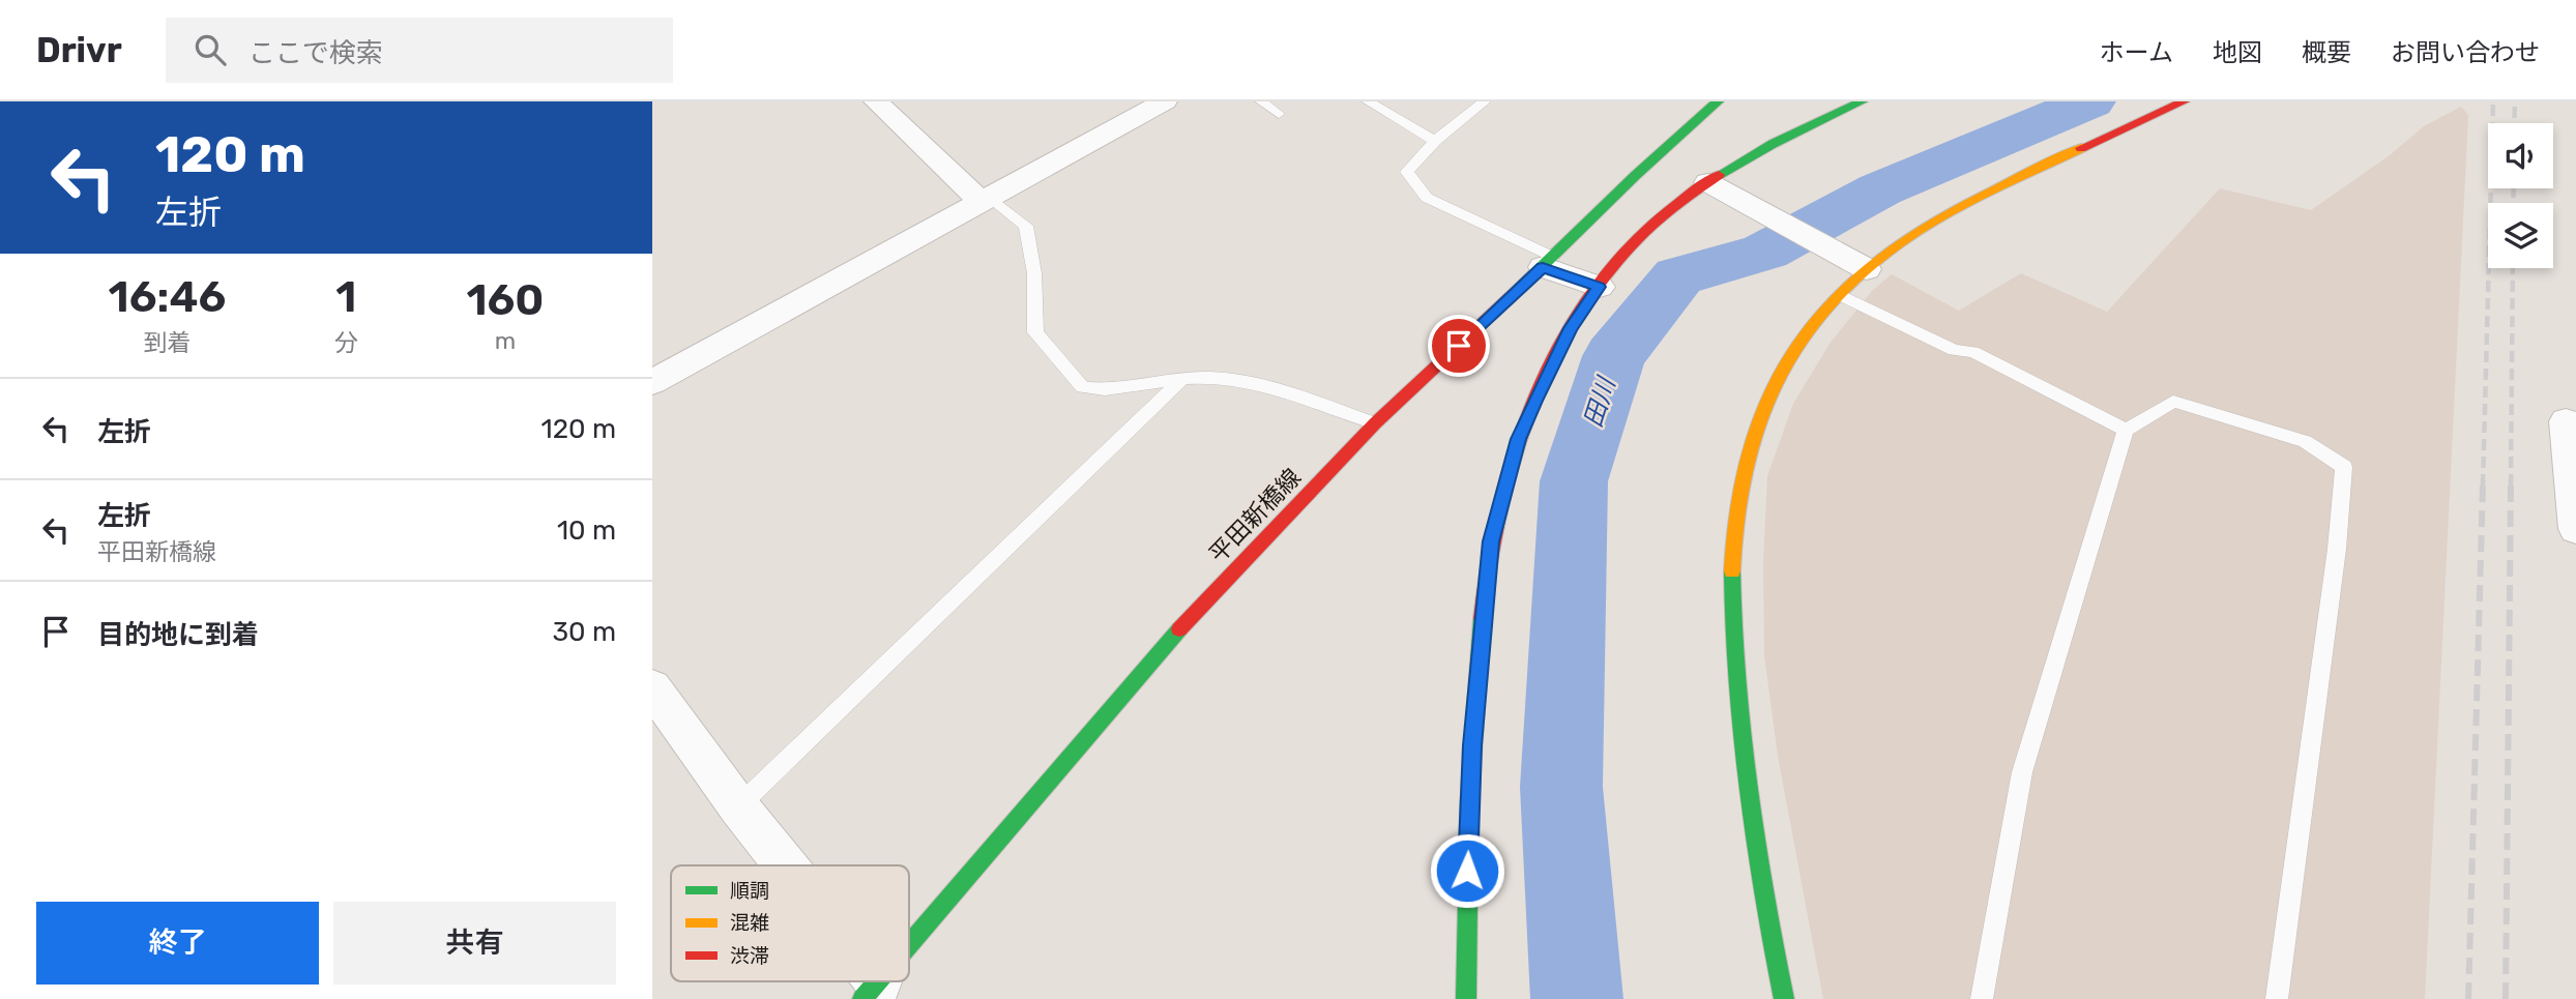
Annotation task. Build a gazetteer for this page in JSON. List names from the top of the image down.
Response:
{
  "streets": {
    "street": ["平田新橋線"]
  },
  "water": ["田川"],
  "legend": ["順調", "混雑", "渋滞"],
  "page": {
    "header": "Drivr",
    "search": "ここで検索",
    "nav": [
      "ホーム",
      "地図",
      "概要",
      "お問い合わせ"
    ],
    "turn": ["120 m", "左折"],
    "eta": [
      "16:46",
      "到着",
      "1",
      "分",
      "160",
      "m"
    ],
    "list": [
      {
        "name": "左折",
        "value": "120 m"
      },
      {
        "name": "左折",
        "note": "平田新橋線",
        "value": "10 m"
      },
      {
        "name": "目的地に到着",
        "value": "30 m"
      }
    ],
    "buttons": ["終了", "共有"]
  }
}
